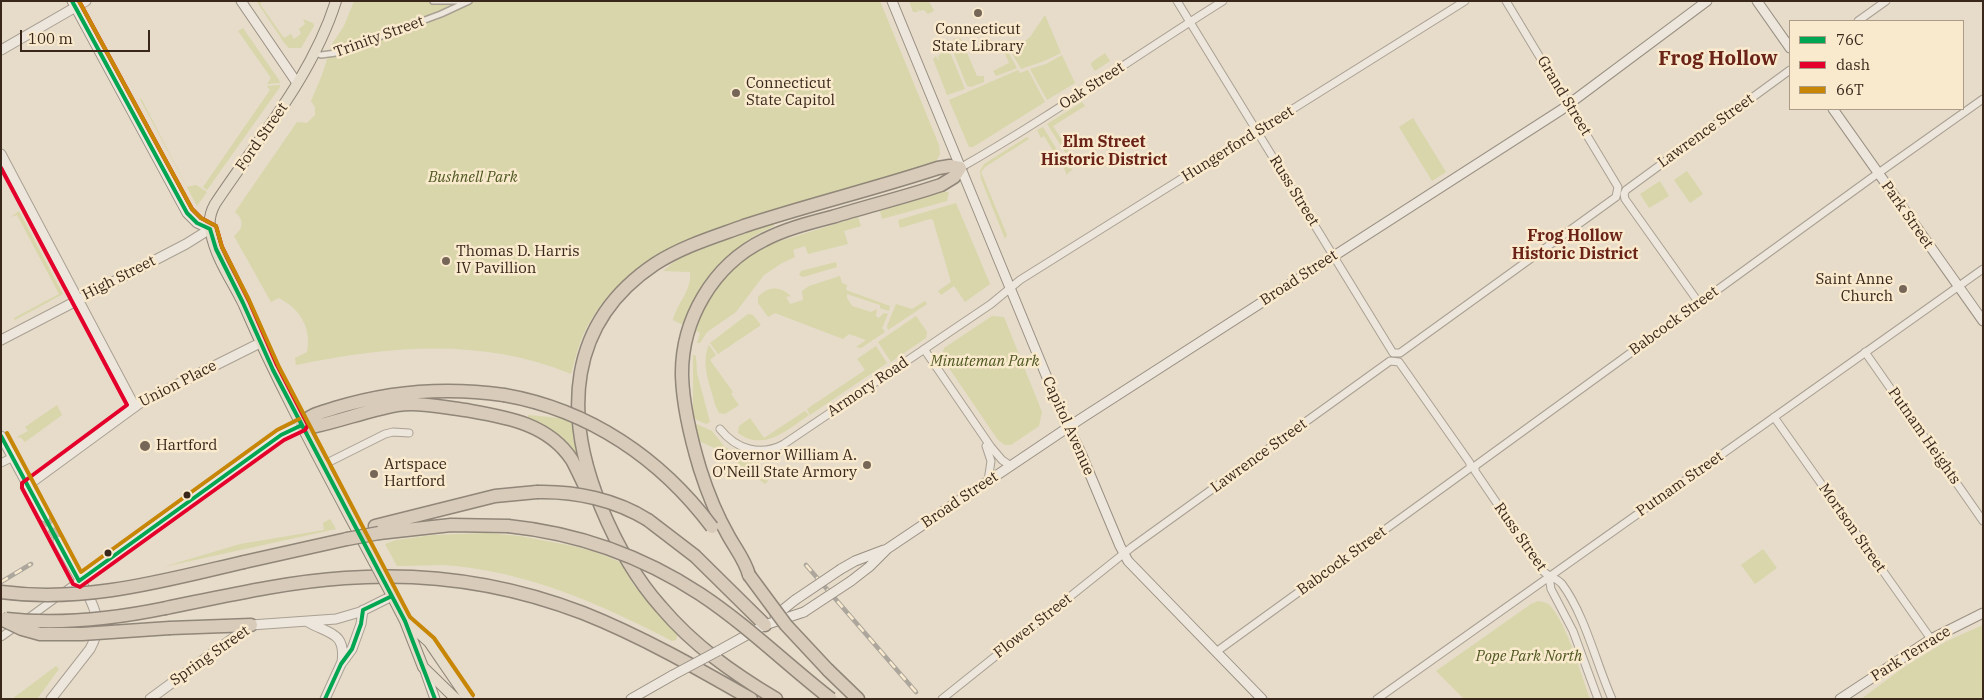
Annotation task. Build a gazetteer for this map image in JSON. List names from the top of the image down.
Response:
{
  "streets": {
    "main road": [
      "Ford Street",
      "Park Street",
      "High Street",
      "Broad Street",
      "Union Place",
      "Capitol Avenue",
      "Park Terrace",
      "Spring Street"
    ],
    "street": [
      "Trinity Street",
      "Oak Street",
      "Grand Street",
      "Lawrence Street",
      "Hungerford Street",
      "Russ Street",
      "Babcock Street",
      "Armory Road",
      "Putnam Heights",
      "Putnam Street",
      "Mortson Street",
      "Flower Street"
    ]
  },
  "crossings": [
    ["Trinity Street", "Ford Street"],
    ["Oak Street", "Russ Street"],
    ["Oak Street", "Capitol Avenue"],
    ["Grand Street", "Lawrence Street"],
    ["Grand Street", "Broad Street"],
    ["Grand Street", "Babcock Street"],
    ["Lawrence Street", "Russ Street"],
    ["Lawrence Street", "Capitol Avenue"],
    ["Lawrence Street", "Flower Street"],
    ["Ford Street", "High Street"],
    ["Hungerford Street", "Russ Street"],
    ["Hungerford Street", "Armory Road"],
    ["Hungerford Street", "Capitol Avenue"],
    ["Russ Street", "Broad Street"],
    ["Russ Street", "Babcock Street"],
    ["Russ Street", "Putnam Street"],
    ["Park Street", "Babcock Street"],
    ["Park Street", "Putnam Street"],
    ["Broad Street", "Capitol Avenue"],
    ["Babcock Street", "Capitol Avenue"],
    ["Armory Road", "Capitol Avenue"],
    ["Capitol Avenue", "Flower Street"],
    ["Putnam Heights", "Putnam Street"],
    ["Putnam Street", "Mortson Street"],
    ["Mortson Street", "Park Terrace"]
  ],
  "districts": ["Frog Hollow", "Elm Street Historic District", "Frog Hollow Historic District"],
  "parks": ["Bushnell Park", "Minuteman Park", "Pope Park North"],
  "places": [
    "Connecticut State Library",
    "Connecticut State Capitol",
    "Thomas D. Harris IV Pavillion",
    "Saint Anne Church",
    "Hartford",
    "Governor William A. O'Neill State Armory",
    "Artspace Hartford"
  ],
  "lines": ["transit line 76C", "transit line dash", "transit line 66T"],
  "legend": ["76C", "dash", "66T"],
  "scale_bar": "100 m"
}
